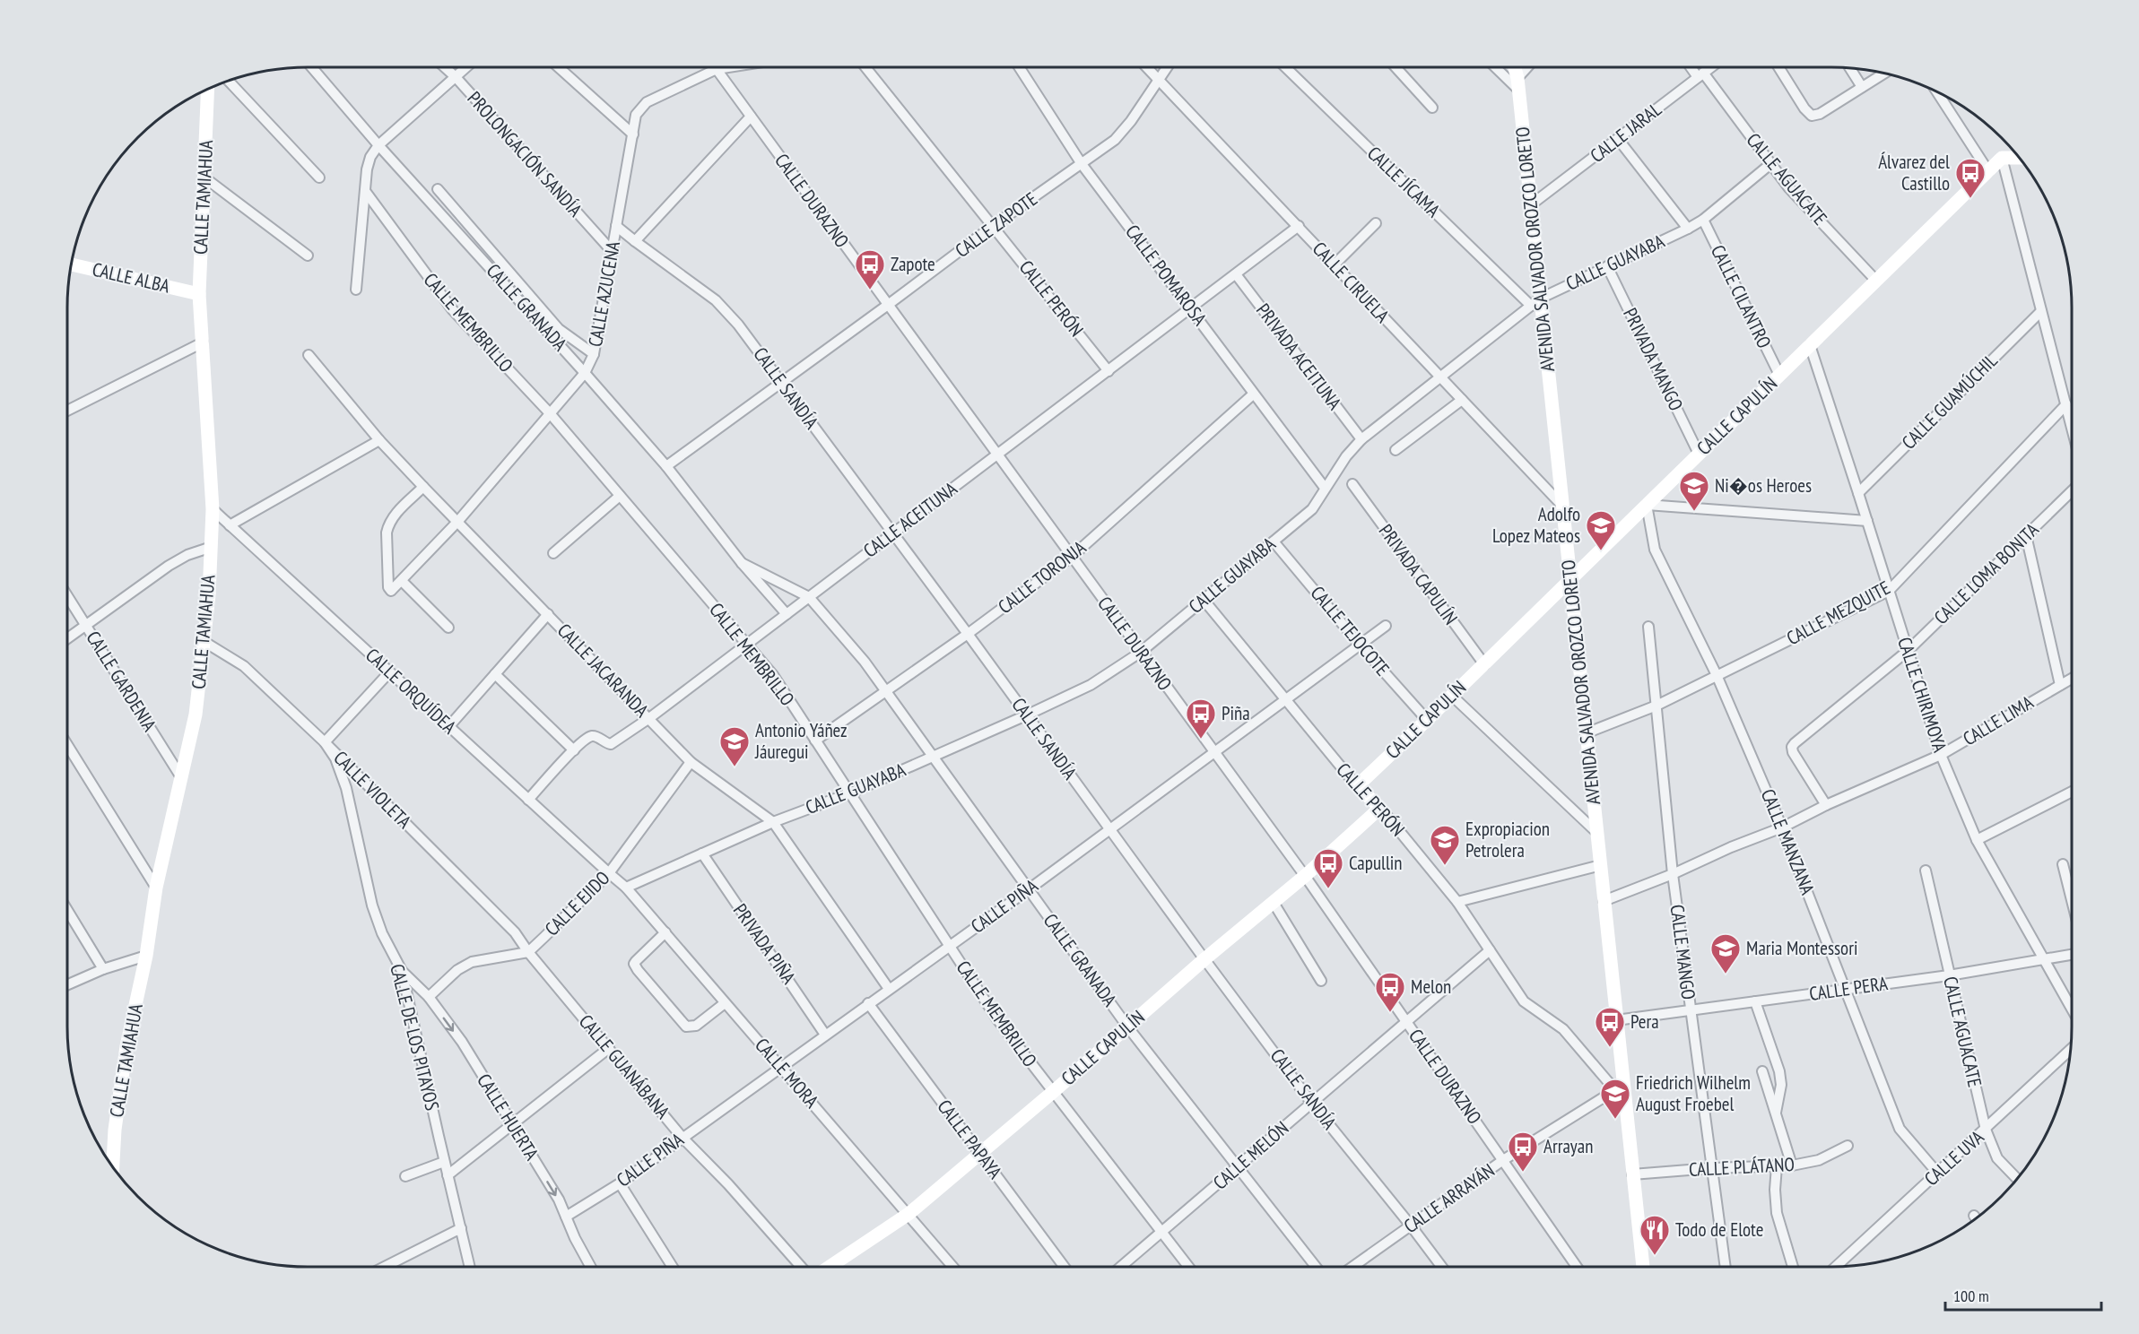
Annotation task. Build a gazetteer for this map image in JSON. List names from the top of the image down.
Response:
{
  "streets": {
    "street": [
      "CALLE JARAL",
      "PROLONGACIÓN SANDÍA",
      "CALLE AGUACATE",
      "CALLE JÍCAMA",
      "CALLE TAMIAHUA",
      "CALLE DURAZNO",
      "CALLE ZAPOTE",
      "AVENIDA SALVADOR OROZCO LORETO",
      "CALLE GUAYABA",
      "CALLE POMAROSA",
      "CALLE ALBA",
      "CALLE CIRUELA",
      "CALLE AZUCENA",
      "CALLE CILANTRO",
      "CALLE PERÓN",
      "CALLE GRANADA",
      "CALLE MEMBRILLO",
      "PRIVADA ACEITUNA",
      "PRIVADA MANGO",
      "CALLE SANDÍA",
      "CALLE GUAMÚCHIL",
      "CALLE CAPULÍN",
      "CALLE ACEITUNA",
      "CALLE LOMA BONITA",
      "PRIVADA CAPULÍN",
      "CALLE TORONJA",
      "CALLE MEZQUITE",
      "CALLE TEJOCOTE",
      "CALLE JACARANDA",
      "CALLE GARDENIA",
      "CALLE ORQUÍDEA",
      "CALLE CHIRIMOYA",
      "CALLE LIMA",
      "CALLE VIOLETA",
      "CALLE MANZANA",
      "CALLE EJIDO",
      "CALLE PIÑA",
      "PRIVADA PIÑA",
      "CALLE MANGO",
      "CALLE PERA",
      "CALLE DE LOS PITAYOS",
      "CALLE GUANÁBANA",
      "CALLE MORA",
      "CALLE HUERTA",
      "CALLE PAPAYA",
      "CALLE MELÓN",
      "CALLE UVA",
      "CALLE PLÁTANO",
      "CALLE ARRAYÁN"
    ]
  },
  "crossings": [
    ["CALLE JARAL", "CALLE AGUACATE"],
    ["CALLE JARAL", "AVENIDA SALVADOR OROZCO LORETO"],
    ["PROLONGACIÓN SANDÍA", "CALLE AZUCENA"],
    ["CALLE AGUACATE", "CALLE GUAYABA"],
    ["CALLE AGUACATE", "CALLE CAPULÍN"],
    ["CALLE AGUACATE", "CALLE PERA"],
    ["CALLE AGUACATE", "CALLE UVA"],
    ["CALLE JÍCAMA", "AVENIDA SALVADOR OROZCO LORETO"],
    ["CALLE JÍCAMA", "CALLE GUAYABA"],
    ["CALLE TAMIAHUA", "CALLE ALBA"],
    ["CALLE TAMIAHUA", "CALLE GARDENIA"],
    ["CALLE TAMIAHUA", "CALLE ORQUÍDEA"],
    ["CALLE TAMIAHUA", "CALLE VIOLETA"],
    ["CALLE DURAZNO", "CALLE ZAPOTE"],
    ["CALLE DURAZNO", "CALLE GUAYABA"],
    ["CALLE DURAZNO", "CALLE AZUCENA"],
    ["CALLE DURAZNO", "CALLE CAPULÍN"],
    ["CALLE DURAZNO", "CALLE ACEITUNA"],
    ["CALLE DURAZNO", "CALLE TORONJA"],
    ["CALLE DURAZNO", "CALLE PIÑA"],
    ["CALLE DURAZNO", "CALLE MELÓN"],
    ["CALLE DURAZNO", "CALLE ARRAYÁN"],
    ["CALLE ZAPOTE", "CALLE POMAROSA"],
    ["CALLE ZAPOTE", "CALLE CIRUELA"],
    ["CALLE ZAPOTE", "CALLE PERÓN"],
    ["CALLE ZAPOTE", "CALLE GRANADA"],
    ["CALLE ZAPOTE", "CALLE SANDÍA"],
    ["AVENIDA SALVADOR OROZCO LORETO", "CALLE GUAYABA"],
    ["AVENIDA SALVADOR OROZCO LORETO", "CALLE CIRUELA"],
    ["AVENIDA SALVADOR OROZCO LORETO", "CALLE PERÓN"],
    ["AVENIDA SALVADOR OROZCO LORETO", "CALLE CAPULÍN"],
    ["AVENIDA SALVADOR OROZCO LORETO", "CALLE MEZQUITE"],
    ["AVENIDA SALVADOR OROZCO LORETO", "CALLE LIMA"],
    ["AVENIDA SALVADOR OROZCO LORETO", "CALLE PERA"],
    ["AVENIDA SALVADOR OROZCO LORETO", "CALLE PLÁTANO"],
    ["AVENIDA SALVADOR OROZCO LORETO", "CALLE ARRAYÁN"],
    ["CALLE GUAYABA", "CALLE POMAROSA"],
    ["CALLE GUAYABA", "CALLE CIRUELA"],
    ["CALLE GUAYABA", "CALLE CILANTRO"],
    ["CALLE GUAYABA", "CALLE PERÓN"],
    ["CALLE GUAYABA", "CALLE GRANADA"],
    ["CALLE GUAYABA", "CALLE MEMBRILLO"],
    ["CALLE GUAYABA", "PRIVADA ACEITUNA"],
    ["CALLE GUAYABA", "PRIVADA MANGO"],
    ["CALLE GUAYABA", "CALLE SANDÍA"],
    ["CALLE GUAYABA", "CALLE TEJOCOTE"],
    ["CALLE GUAYABA", "CALLE JACARANDA"],
    ["CALLE GUAYABA", "PRIVADA PIÑA"],
    ["CALLE GUAYABA", "CALLE MORA"],
    ["CALLE POMAROSA", "CALLE ACEITUNA"],
    ["CALLE POMAROSA", "CALLE TORONJA"],
    ["CALLE CIRUELA", "CALLE ACEITUNA"],
    ["CALLE AZUCENA", "CALLE GRANADA"],
    ["CALLE AZUCENA", "CALLE MEMBRILLO"],
    ["CALLE AZUCENA", "CALLE SANDÍA"],
    ["CALLE AZUCENA", "CALLE JACARANDA"],
    ["CALLE CILANTRO", "CALLE CAPULÍN"],
    ["CALLE PERÓN", "CALLE CAPULÍN"],
    ["CALLE PERÓN", "CALLE ACEITUNA"],
    ["CALLE PERÓN", "CALLE PIÑA"],
    ["CALLE PERÓN", "CALLE MELÓN"],
    ["CALLE PERÓN", "CALLE ARRAYÁN"],
    ["CALLE GRANADA", "CALLE CAPULÍN"],
    ["CALLE GRANADA", "CALLE ACEITUNA"],
    ["CALLE GRANADA", "CALLE TORONJA"],
    ["CALLE GRANADA", "CALLE PIÑA"],
    ["CALLE GRANADA", "CALLE MELÓN"],
    ["CALLE MEMBRILLO", "CALLE CAPULÍN"],
    ["CALLE MEMBRILLO", "CALLE ACEITUNA"],
    ["CALLE MEMBRILLO", "CALLE TORONJA"],
    ["CALLE MEMBRILLO", "CALLE PIÑA"],
    ["CALLE MEMBRILLO", "CALLE MELÓN"],
    ["PRIVADA ACEITUNA", "CALLE ACEITUNA"],
    ["PRIVADA MANGO", "CALLE CAPULÍN"],
    ["CALLE SANDÍA", "CALLE CAPULÍN"],
    ["CALLE SANDÍA", "CALLE ACEITUNA"],
    ["CALLE SANDÍA", "CALLE TORONJA"],
    ["CALLE SANDÍA", "CALLE PIÑA"],
    ["CALLE SANDÍA", "CALLE MELÓN"],
    ["CALLE SANDÍA", "CALLE ARRAYÁN"],
    ["CALLE GUAMÚCHIL", "CALLE CHIRIMOYA"],
    ["CALLE CAPULÍN", "PRIVADA CAPULÍN"],
    ["CALLE CAPULÍN", "CALLE TEJOCOTE"],
    ["CALLE CAPULÍN", "CALLE CHIRIMOYA"],
    ["CALLE CAPULÍN", "CALLE MANZANA"],
    ["CALLE CAPULÍN", "CALLE MORA"],
    ["CALLE CAPULÍN", "CALLE PAPAYA"],
    ["CALLE ACEITUNA", "CALLE JACARANDA"],
    ["CALLE ACEITUNA", "CALLE ORQUÍDEA"],
    ["CALLE LOMA BONITA", "CALLE CHIRIMOYA"],
    ["CALLE LOMA BONITA", "CALLE LIMA"],
    ["CALLE MEZQUITE", "CALLE CHIRIMOYA"],
    ["CALLE MEZQUITE", "CALLE MANZANA"],
    ["CALLE MEZQUITE", "CALLE MANGO"],
    ["CALLE TEJOCOTE", "CALLE PIÑA"],
    ["CALLE JACARANDA", "CALLE EJIDO"],
    ["CALLE JACARANDA", "CALLE PIÑA"],
    ["CALLE ORQUÍDEA", "CALLE EJIDO"],
    ["CALLE ORQUÍDEA", "CALLE MORA"],
    ["CALLE CHIRIMOYA", "CALLE LIMA"],
    ["CALLE CHIRIMOYA", "CALLE PERA"],
    ["CALLE LIMA", "CALLE MANZANA"],
    ["CALLE LIMA", "CALLE MANGO"],
    ["CALLE VIOLETA", "CALLE EJIDO"],
    ["CALLE VIOLETA", "CALLE DE LOS PITAYOS"],
    ["CALLE VIOLETA", "CALLE GUANÁBANA"],
    ["CALLE MANZANA", "CALLE PERA"],
    ["CALLE MANZANA", "CALLE UVA"],
    ["CALLE EJIDO", "CALLE GUANÁBANA"],
    ["CALLE EJIDO", "CALLE MORA"],
    ["CALLE PIÑA", "PRIVADA PIÑA"],
    ["CALLE PIÑA", "CALLE GUANÁBANA"],
    ["CALLE PIÑA", "CALLE MORA"],
    ["CALLE PIÑA", "CALLE HUERTA"],
    ["CALLE PIÑA", "CALLE PAPAYA"],
    ["CALLE MANGO", "CALLE PERA"],
    ["CALLE MANGO", "CALLE PLÁTANO"],
    ["CALLE DE LOS PITAYOS", "CALLE HUERTA"]
  ],
  "one_way": ["CALLE HUERTA"],
  "places": {
    "bus stop": [
      "Álvarez del Castillo",
      "Zapote",
      "Piña",
      "Capullin",
      "Melon",
      "Pera",
      "Arrayan"
    ],
    "school or university": [
      "Ni�os Heroes",
      "Adolfo Lopez Mateos",
      "Antonio Yáñez Jáuregui",
      "Expropiacion Petrolera",
      "Maria Montessori",
      "Friedrich Wilhelm August Froebel"
    ],
    "restaurant": ["Todo de Elote"]
  },
  "scale_bar": "100 m"
}
